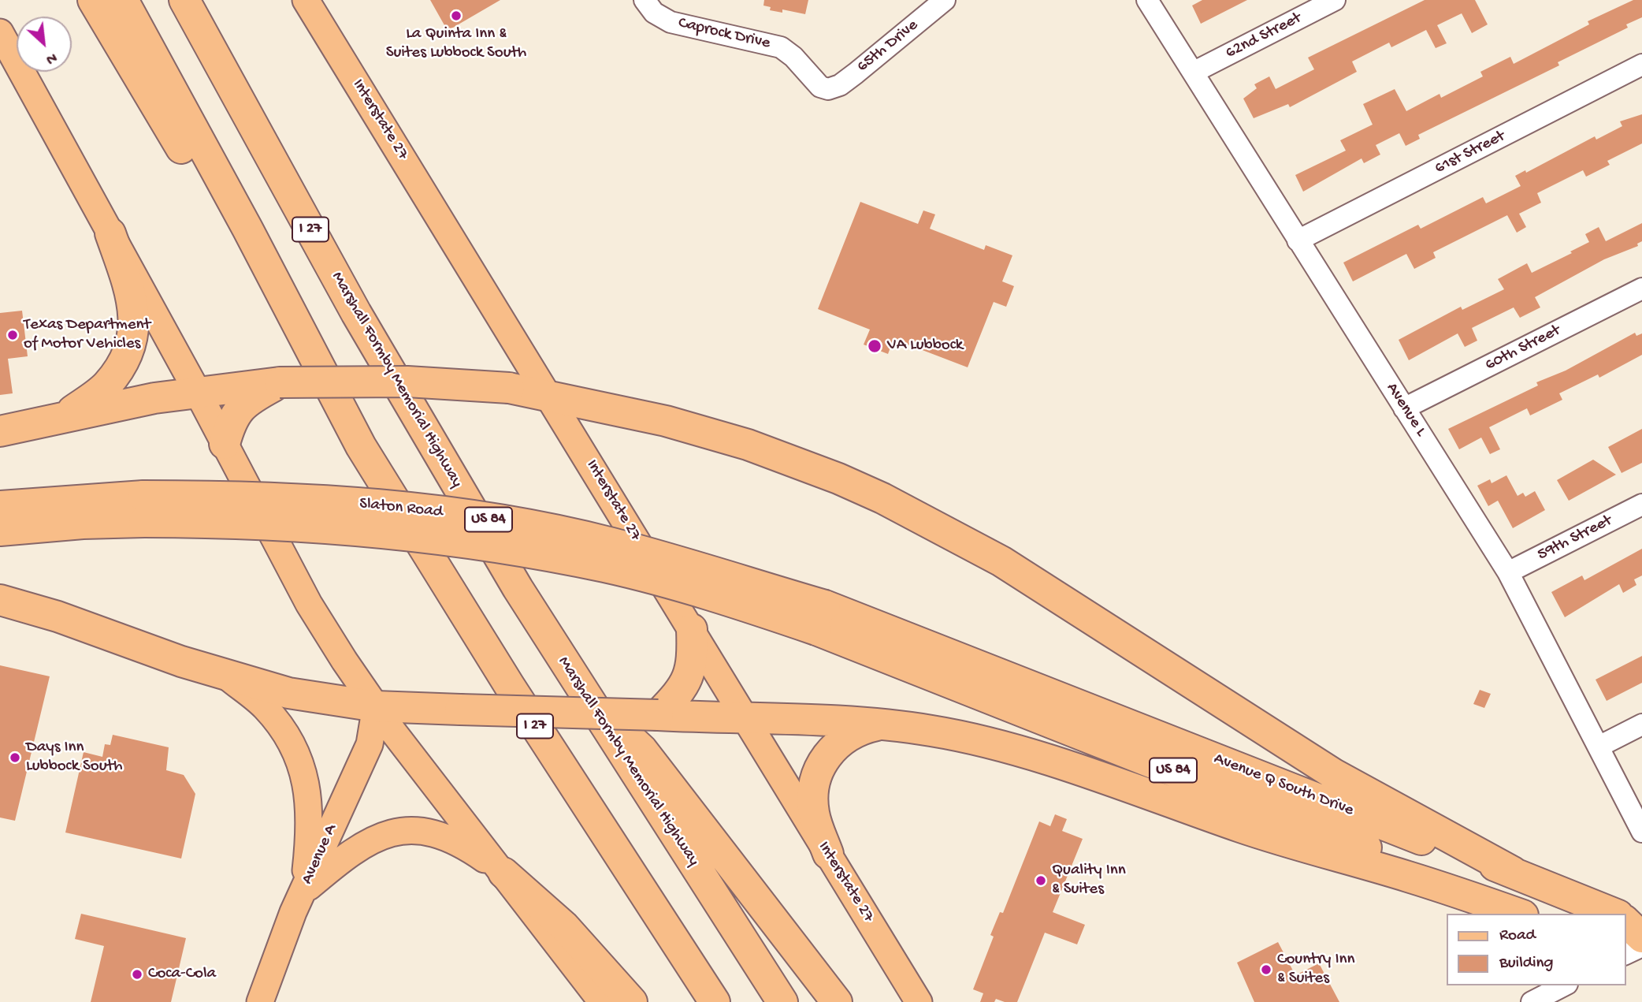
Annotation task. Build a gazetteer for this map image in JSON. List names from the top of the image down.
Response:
{
  "streets": {
    "highway": [
      "I 27",
      "Marshall Formby Memorial Highway",
      "Slaton Road",
      "US 84",
      "Avenue Q South Drive"
    ],
    "main road": ["Interstate 27", "Avenue A"],
    "street": [
      "Caprock Drive",
      "62nd Street",
      "65th Drive",
      "61st Street",
      "60th Street",
      "Avenue L",
      "59th Street"
    ]
  },
  "crossings": [
    ["Caprock Drive", "65th Drive"],
    ["62nd Street", "Avenue L"],
    ["61st Street", "Avenue L"],
    ["60th Street", "Avenue L"],
    ["Avenue L", "59th Street"],
    ["Slaton Road", "Avenue Q South Drive"]
  ],
  "places": [
    "La Quinta Inn & Suites Lubbock South",
    "Texas Department of Motor Vehicles",
    "VA Lubbock",
    "Days Inn Lubbock South",
    "Quality Inn & Suites",
    "Country Inn & Suites",
    "Coca-Cola"
  ],
  "legend": ["Road", "Building"],
  "north": "bottom right"
}
